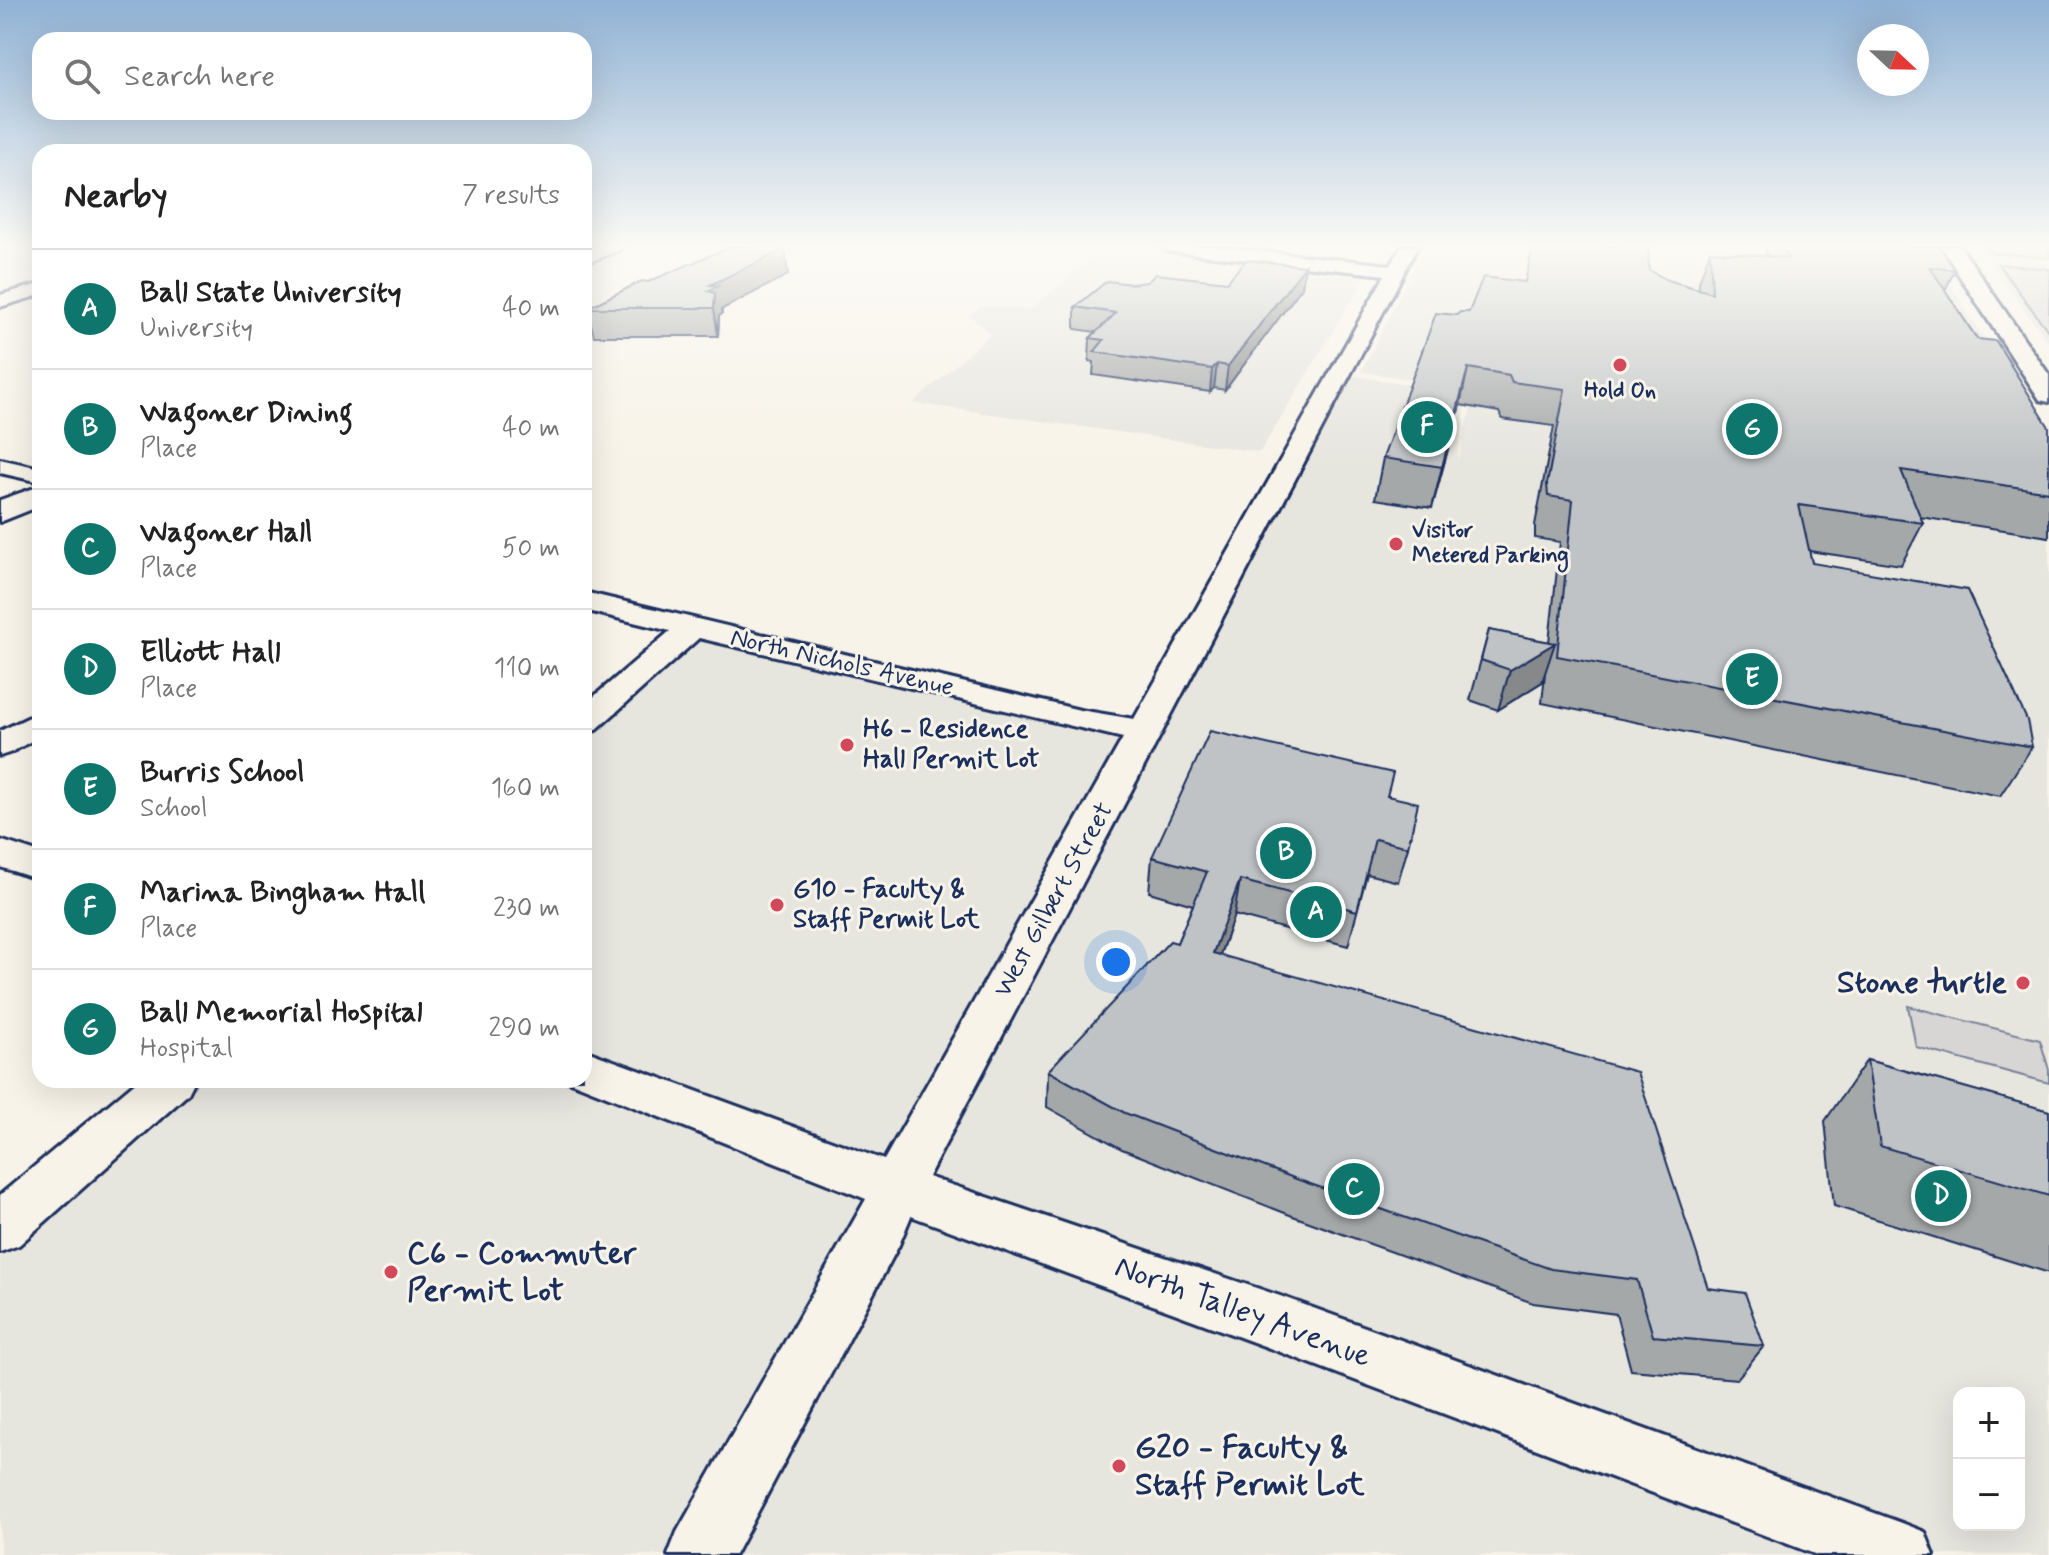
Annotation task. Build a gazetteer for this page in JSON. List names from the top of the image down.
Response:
{
  "streets": {
    "street": ["North Nichols Avenue", "West Gilbert Street", "North Talley Avenue"]
  },
  "crossings": [
    ["North Nichols Avenue", "West Gilbert Street"],
    ["West Gilbert Street", "North Talley Avenue"]
  ],
  "places": [
    "Hold On",
    "Visitor Metered Parking",
    "H6 - Residence Hall Permit Lot",
    "G10 - Faculty & Staff Permit Lot",
    "Stone turtle",
    "C6 - Commuter Permit Lot",
    "G20 - Faculty & Staff Permit Lot"
  ],
  "north": "right",
  "page": {
    "search": "Search here",
    "heading": ["Nearby", "7 results"],
    "list": [
      {
        "mark": "A",
        "name": "Ball State University",
        "note": "University",
        "value": "40 m"
      },
      {
        "mark": "B",
        "name": "Wagoner Dining",
        "note": "Place",
        "value": "40 m"
      },
      {
        "mark": "C",
        "name": "Wagoner Hall",
        "note": "Place",
        "value": "50 m"
      },
      {
        "mark": "D",
        "name": "Elliott Hall",
        "note": "Place",
        "value": "110 m"
      },
      {
        "mark": "E",
        "name": "Burris School",
        "note": "School",
        "value": "160 m"
      },
      {
        "mark": "F",
        "name": "Marina Bingham Hall",
        "note": "Place",
        "value": "230 m"
      },
      {
        "mark": "G",
        "name": "Ball Memorial Hospital",
        "note": "Hospital",
        "value": "290 m"
      }
    ],
    "pins": [
      "F",
      "G",
      "E",
      "B",
      "A",
      "C",
      "D"
    ],
    "map_buttons": ["+", "−"]
  }
}
